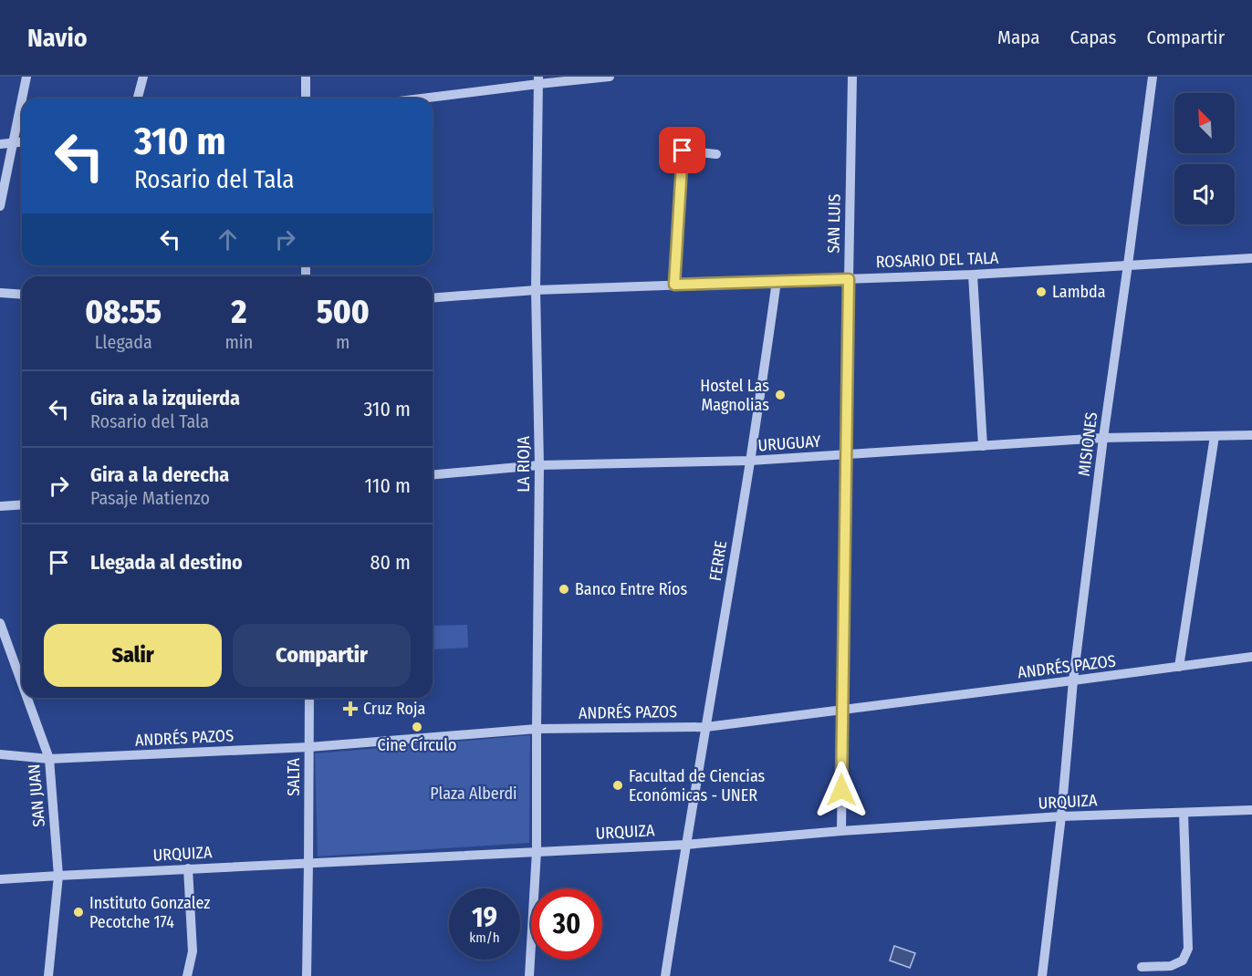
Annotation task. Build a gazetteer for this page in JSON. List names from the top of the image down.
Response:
{
  "streets": {
    "street": [
      "SAN LUIS",
      "ROSARIO DEL TALA",
      "URUGUAY",
      "MISIONES",
      "LA RIOJA",
      "FERRE",
      "ANDRÉS PAZOS",
      "SALTA",
      "SAN JUAN",
      "URQUIZA"
    ]
  },
  "crossings": [
    ["SAN LUIS", "ROSARIO DEL TALA"],
    ["SAN LUIS", "URUGUAY"],
    ["SAN LUIS", "ANDRÉS PAZOS"],
    ["SAN LUIS", "URQUIZA"],
    ["ROSARIO DEL TALA", "MISIONES"],
    ["ROSARIO DEL TALA", "LA RIOJA"],
    ["ROSARIO DEL TALA", "FERRE"],
    ["URUGUAY", "MISIONES"],
    ["URUGUAY", "LA RIOJA"],
    ["URUGUAY", "FERRE"],
    ["MISIONES", "ANDRÉS PAZOS"],
    ["MISIONES", "URQUIZA"],
    ["LA RIOJA", "ANDRÉS PAZOS"],
    ["LA RIOJA", "URQUIZA"],
    ["FERRE", "ANDRÉS PAZOS"],
    ["FERRE", "URQUIZA"],
    ["ANDRÉS PAZOS", "SALTA"],
    ["ANDRÉS PAZOS", "SAN JUAN"],
    ["SALTA", "URQUIZA"],
    ["SAN JUAN", "URQUIZA"]
  ],
  "parks": ["Plaza Alberdi"],
  "places": {
    "other": [
      "Lambda",
      "Hostel Las Magnolias",
      "Banco Entre Ríos",
      "Cine Círculo",
      "Facultad de Ciencias Económicas - UNER",
      "Instituto Gonzalez Pecotche 174"
    ],
    "health": ["Cruz Roja"]
  },
  "north": "top left",
  "page": {
    "header": "Navio",
    "nav": ["Mapa", "Capas", "Compartir"],
    "turn": ["310 m", "Rosario del Tala"],
    "eta": [
      "08:55",
      "Llegada",
      "2",
      "min",
      "500",
      "m"
    ],
    "list": [
      {
        "name": "Gira a la izquierda",
        "note": "Rosario del Tala",
        "value": "310 m"
      },
      {
        "name": "Gira a la derecha",
        "note": "Pasaje Matienzo",
        "value": "110 m"
      },
      {
        "name": "Llegada al destino",
        "value": "80 m"
      }
    ],
    "buttons": ["Salir", "Compartir"],
    "speed": "19 km/h",
    "limit": "30"
  }
}
